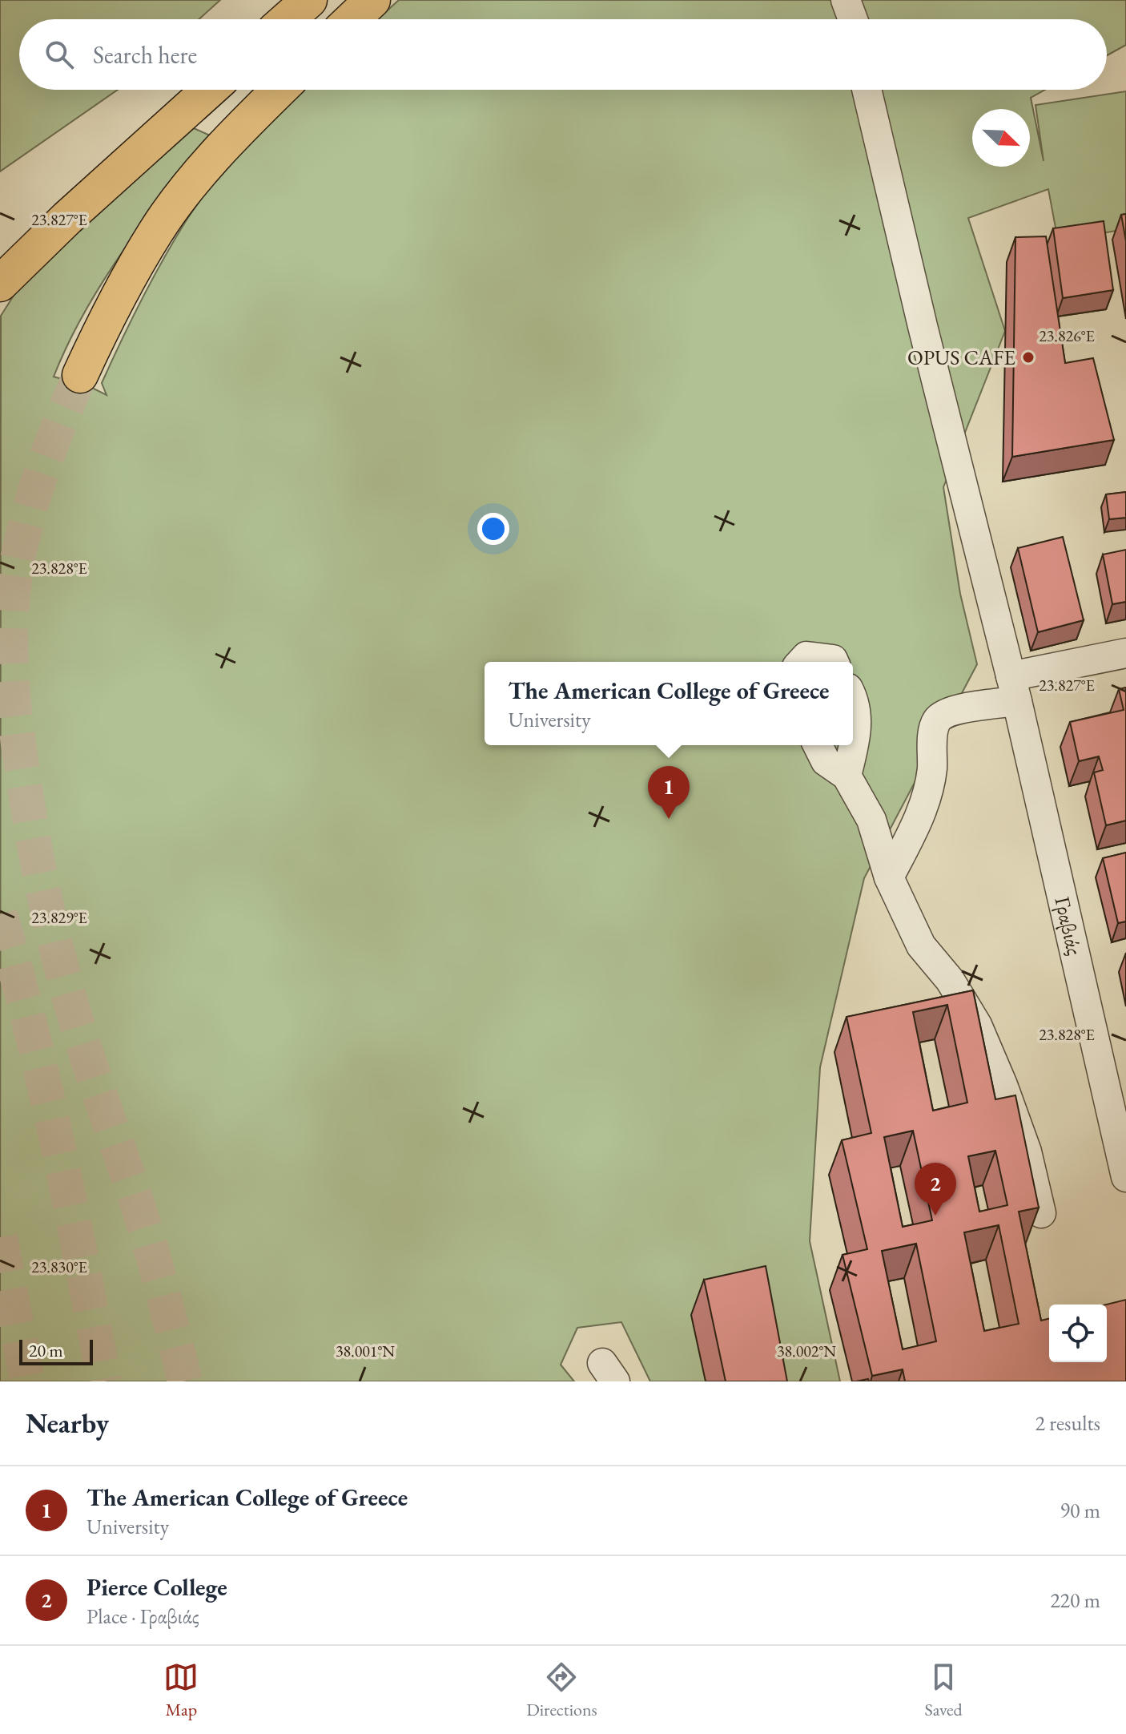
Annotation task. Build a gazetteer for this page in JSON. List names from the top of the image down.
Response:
{
  "streets": {
    "street": ["Γραβιάς"]
  },
  "places": ["OPUS CAFE"],
  "scale_bar": "20 m",
  "north": "bottom right",
  "page": {
    "search": "Search here",
    "popup": ["The American College of Greece", "University"],
    "pins": ["1", "2"],
    "scale": "20 m",
    "heading": ["Nearby", "2 results"],
    "list": [
      {
        "mark": "1",
        "name": "The American College of Greece",
        "note": "University",
        "value": "90 m"
      },
      {
        "mark": "2",
        "name": "Pierce College",
        "note": "Place · Γραβιάς",
        "value": "220 m"
      }
    ],
    "nav": ["Map", "Directions", "Saved"]
  },
  "coordinates": [
    "23.827°E",
    "23.826°E",
    "23.828°E",
    "23.829°E",
    "23.830°E",
    "38.001°N",
    "38.002°N"
  ]
}
